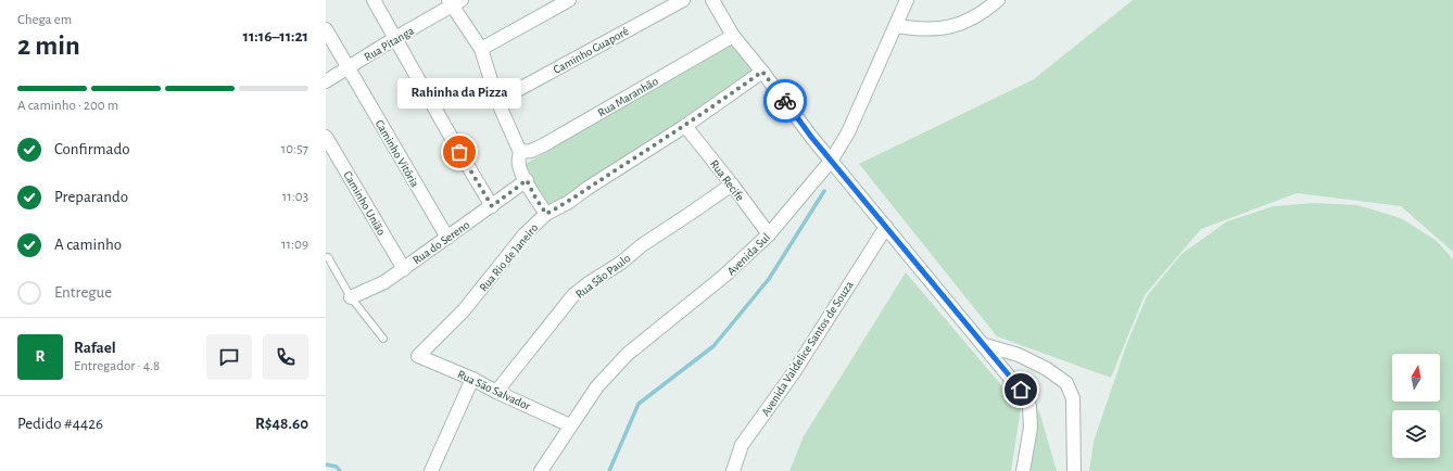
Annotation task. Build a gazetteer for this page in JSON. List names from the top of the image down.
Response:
{
  "streets": {
    "street": [
      "Rua Pitanga",
      "Caminho Guaporé",
      "Rua Maranhão",
      "Caminho Vitória",
      "Rua Recife",
      "Caminho União",
      "Rua do Sereno",
      "Avenida Sul",
      "Rua Rio de Janeiro",
      "Rua São Paulo",
      "Avenida Valdelice Santos de Souza",
      "Rua São Salvador"
    ]
  },
  "crossings": [
    ["Rua Pitanga", "Caminho Vitória"],
    ["Caminho Vitória", "Rua do Sereno"],
    ["Rua Recife", "Avenida Sul"],
    ["Rua Recife", "Rua Rio de Janeiro"],
    ["Rua Recife", "Rua São Paulo"],
    ["Caminho União", "Rua do Sereno"],
    ["Avenida Sul", "Rua São Salvador"],
    ["Rua Rio de Janeiro", "Rua São Salvador"],
    ["Rua São Paulo", "Rua São Salvador"]
  ],
  "places": ["Rahinha da Pizza"],
  "north": "top",
  "page": {
    "heading": ["2 min", "Chega em", "11:16–11:21"],
    "panel": [
      "Rafael",
      "Entregador · 4.8",
      "Pedido #4426",
      "R$48.60"
    ],
    "bar": "A caminho · 200 m",
    "bubble": "Rahinha da Pizza",
    "list": [
      ["Confirmado", "10:57"],
      ["Preparando", "11:03"],
      ["A caminho", "11:09"],
      "Entregue"
    ],
    "round": "R"
  }
}
